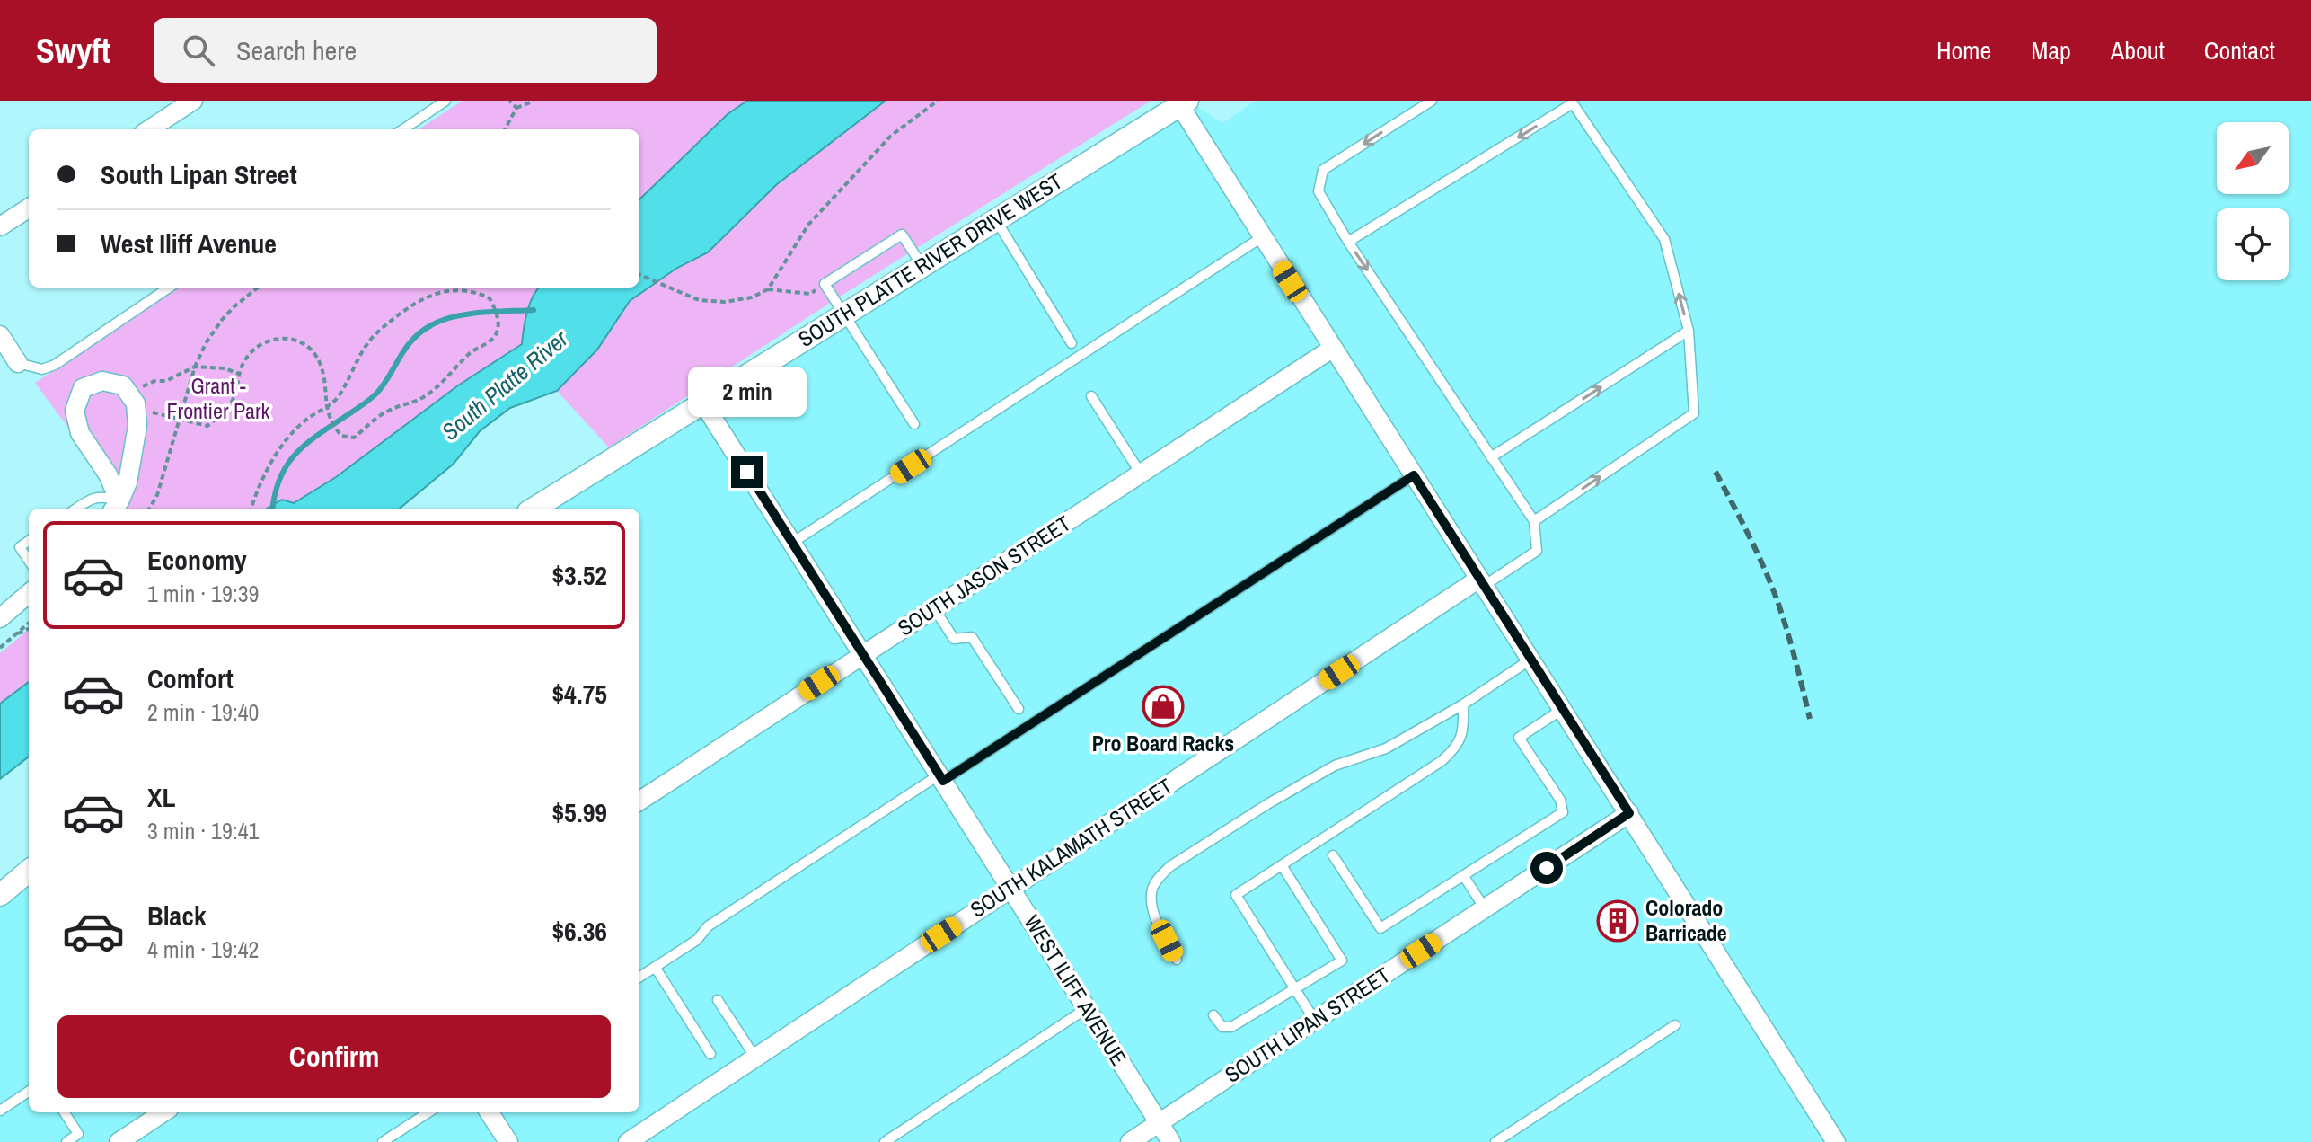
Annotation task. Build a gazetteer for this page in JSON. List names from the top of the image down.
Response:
{
  "streets": {
    "street": [
      "SOUTH PLATTE RIVER DRIVE WEST",
      "SOUTH JASON STREET",
      "SOUTH KALAMATH STREET",
      "WEST ILIFF AVENUE",
      "SOUTH LIPAN STREET"
    ]
  },
  "crossings": [
    ["SOUTH PLATTE RIVER DRIVE WEST", "WEST ILIFF AVENUE"],
    ["SOUTH JASON STREET", "WEST ILIFF AVENUE"],
    ["SOUTH KALAMATH STREET", "WEST ILIFF AVENUE"],
    ["WEST ILIFF AVENUE", "SOUTH LIPAN STREET"]
  ],
  "water": ["South Platte River"],
  "parks": ["Grant - Frontier Park"],
  "places": {
    "shop": ["Pro Board Racks"],
    "building": ["Colorado Barricade"]
  },
  "north": "bottom left",
  "page": {
    "header": "Swyft",
    "search": "Search here",
    "nav": [
      "Home",
      "Map",
      "About",
      "Contact"
    ],
    "banner": ["South Lipan Street", "West Iliff Avenue"],
    "bubble": "2 min",
    "list": [
      {
        "name": "Economy",
        "note": "1 min · 19:39",
        "value": "$3.52"
      },
      {
        "name": "Comfort",
        "note": "2 min · 19:40",
        "value": "$4.75"
      },
      {
        "name": "XL",
        "note": "3 min · 19:41",
        "value": "$5.99"
      },
      {
        "name": "Black",
        "note": "4 min · 19:42",
        "value": "$6.36"
      }
    ],
    "buttons": "Confirm"
  }
}
